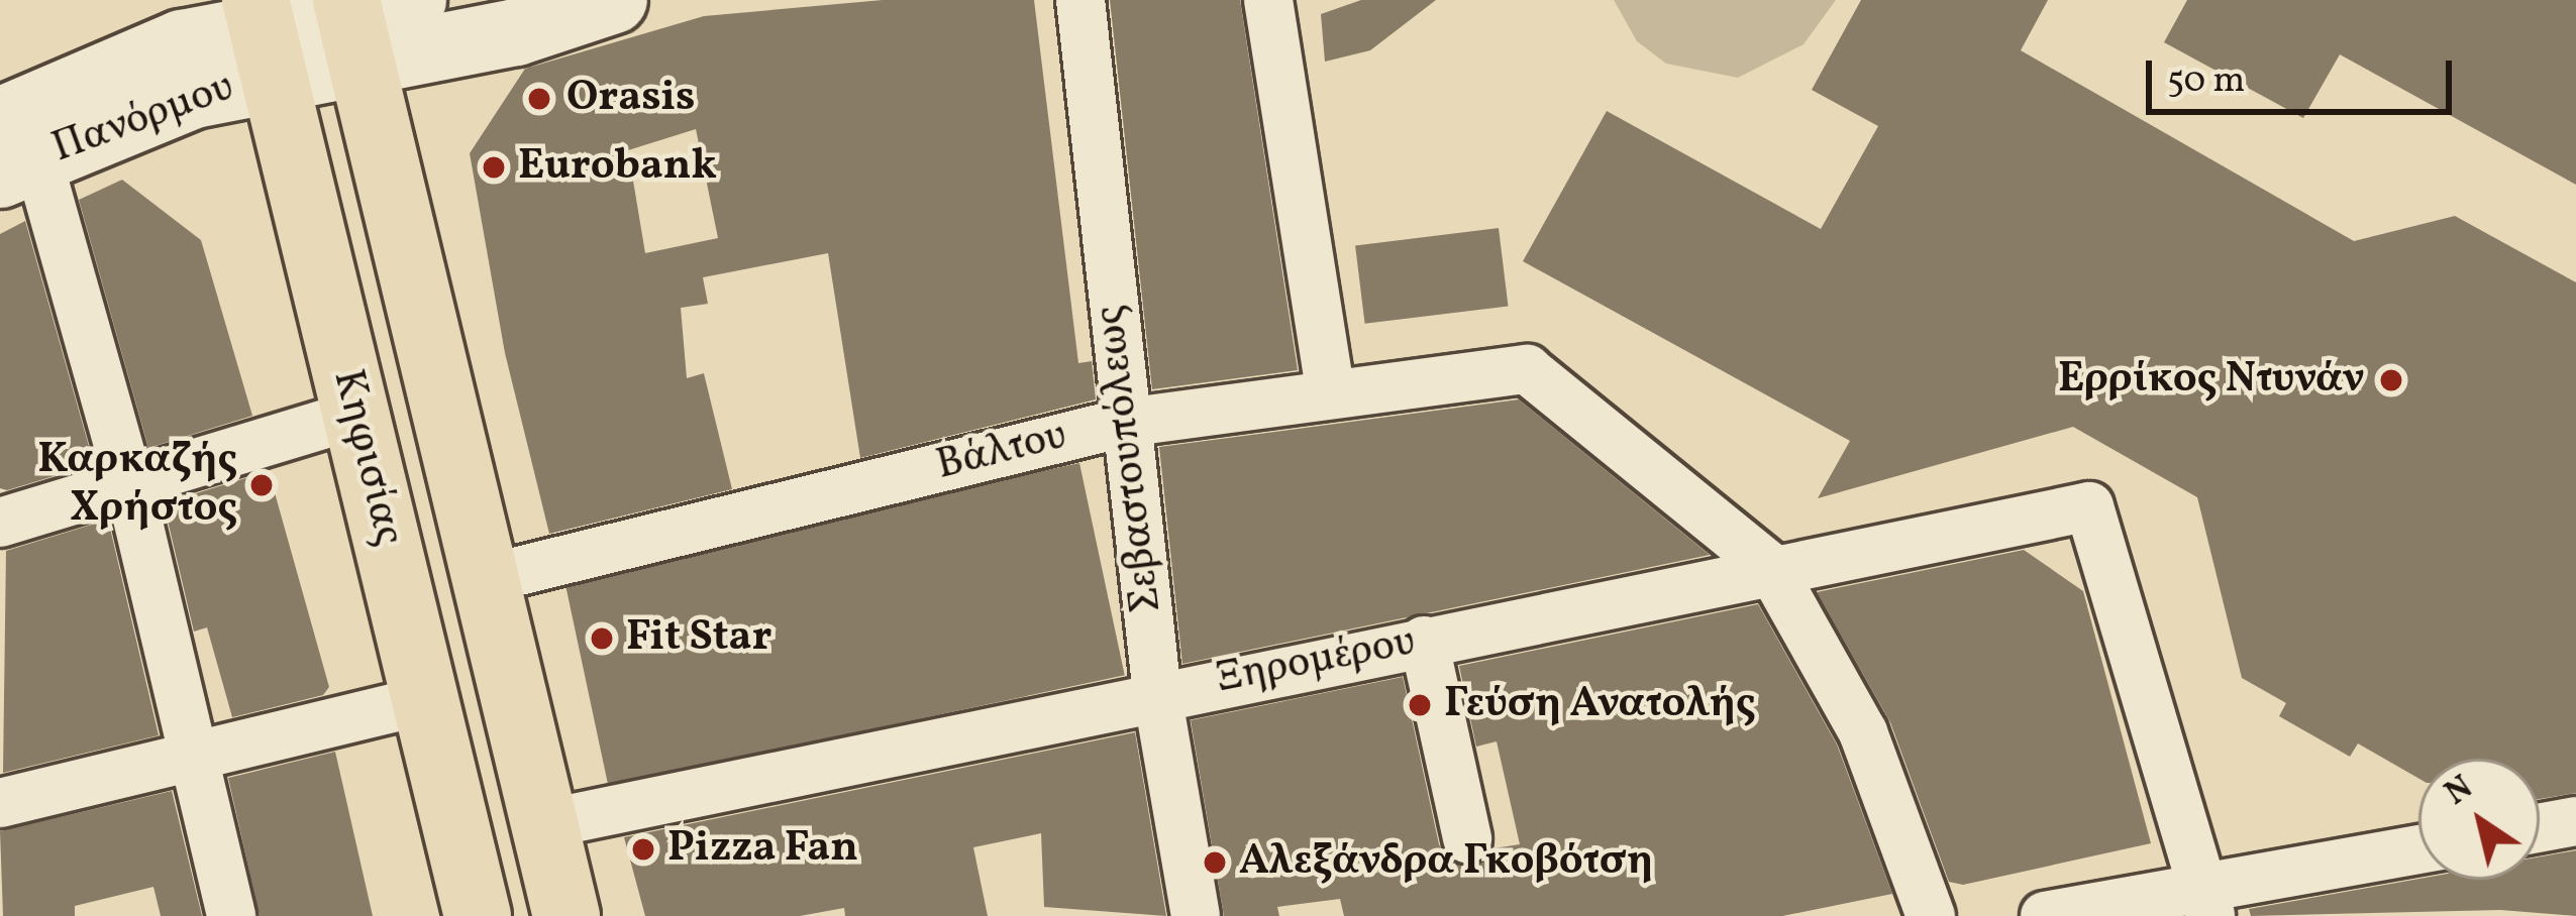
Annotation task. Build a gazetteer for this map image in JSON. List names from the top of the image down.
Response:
{
  "streets": {
    "main road": ["Κηφισίας"],
    "street": [
      "Πανόρμου",
      "Βάλτου",
      "Σεβαστουπόλεως",
      "Ξηρομέρου"
    ]
  },
  "crossings": [
    ["Πανόρμου", "Κηφισίας"],
    ["Βάλτου", "Κηφισίας"],
    ["Βάλτου", "Σεβαστουπόλεως"],
    ["Βάλτου", "Ξηρομέρου"],
    ["Κηφισίας", "Ξηρομέρου"],
    ["Σεβαστουπόλεως", "Ξηρομέρου"]
  ],
  "places": [
    "Orasis",
    "Eurobank",
    "Ερρίκος Ντυνάν",
    "Καρκαζής Χρήστος",
    "Fit Star",
    "Γεύση Ανατολής",
    "Pizza Fan",
    "Αλεξάνδρα Γκοβότση"
  ],
  "scale_bar": "50 m",
  "north": "top left"
}
